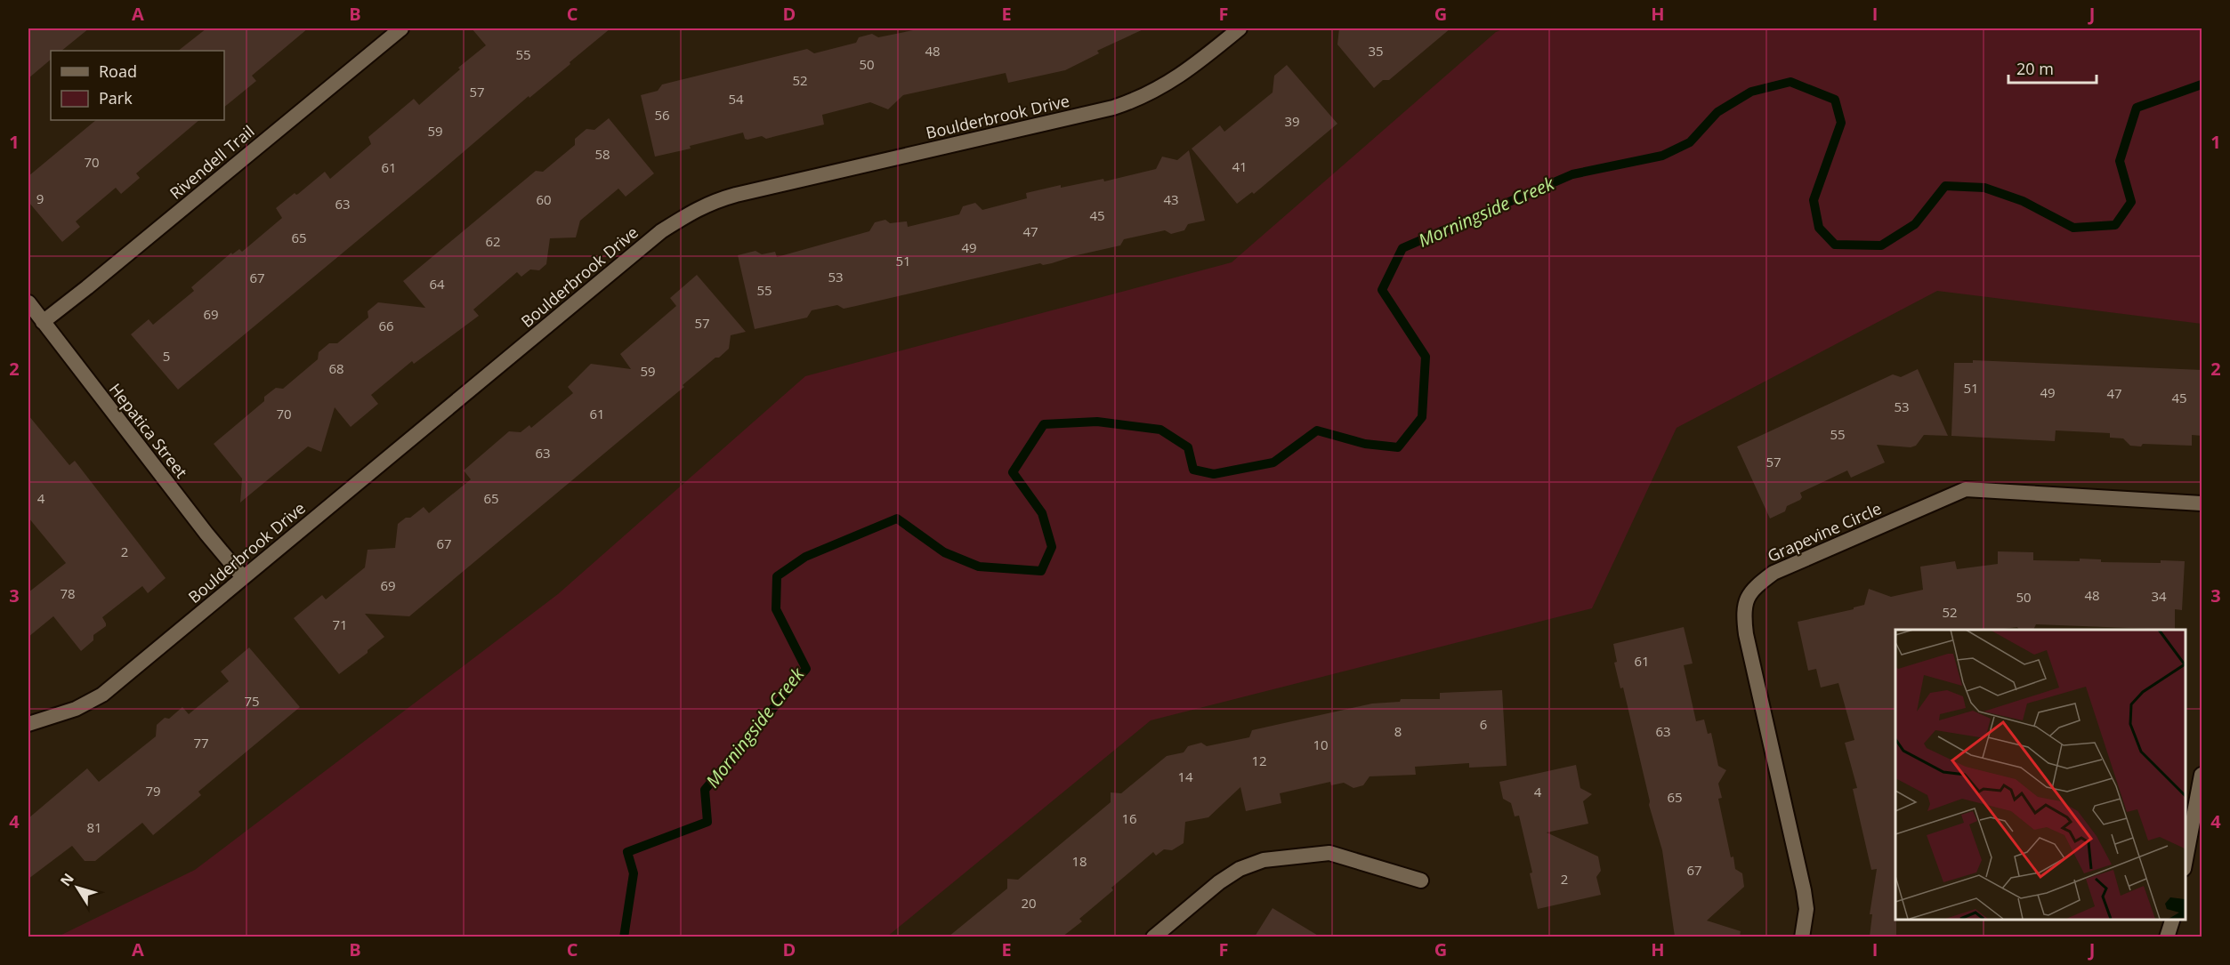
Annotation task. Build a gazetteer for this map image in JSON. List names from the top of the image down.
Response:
{
  "streets": {
    "street": [
      "Boulderbrook Drive",
      "Rivendell Trail",
      "Hepatica Street",
      "Grapevine Circle"
    ]
  },
  "crossings": [
    ["Boulderbrook Drive", "Hepatica Street"],
    ["Rivendell Trail", "Hepatica Street"]
  ],
  "water": ["Morningside Creek"],
  "house_numbers": [
    "48",
    "35",
    "55",
    "50",
    "52",
    "57",
    "54",
    "56",
    "39",
    "59",
    "58",
    "70",
    "41",
    "61",
    "9",
    "60",
    "43",
    "63",
    "45",
    "47",
    "65",
    "62",
    "49",
    "51",
    "53",
    "67",
    "64",
    "55",
    "69",
    "57",
    "66",
    "5",
    "68",
    "59",
    "51",
    "49",
    "47",
    "45",
    "53",
    "70",
    "61",
    "55",
    "63",
    "57",
    "4",
    "65",
    "67",
    "2",
    "69",
    "78",
    "48",
    "34",
    "50",
    "52",
    "71",
    "61",
    "75",
    "6",
    "8",
    "63",
    "77",
    "10",
    "12",
    "14",
    "79",
    "4",
    "65",
    "16",
    "81",
    "18",
    "67",
    "2",
    "20"
  ],
  "legend": ["Road", "Park"],
  "scale_bar": "20 m",
  "north": "top left",
  "grid": {
    "columns": [
      "A",
      "B",
      "C",
      "D",
      "E",
      "F",
      "G",
      "H",
      "I",
      "J"
    ],
    "rows": [
      "1",
      "2",
      "3",
      "4"
    ]
  }
}
